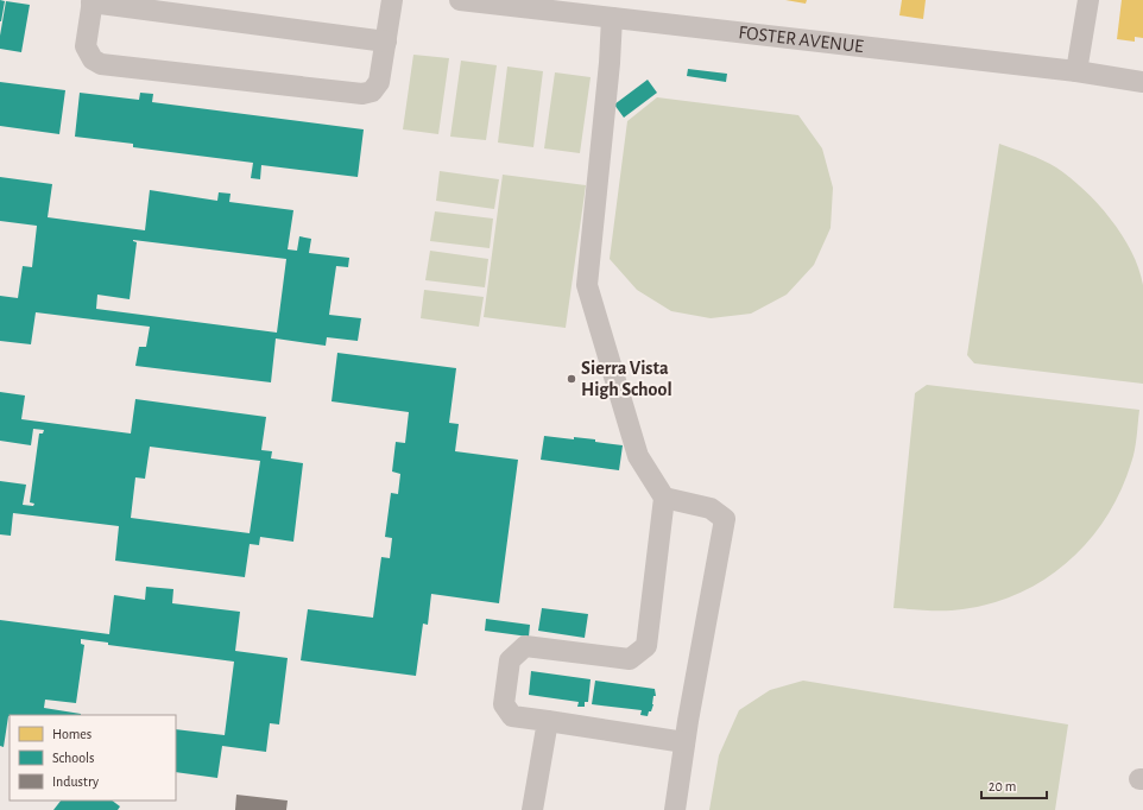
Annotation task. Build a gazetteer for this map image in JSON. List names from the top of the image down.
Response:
{
  "streets": {
    "street": ["FOSTER AVENUE"]
  },
  "places": ["Sierra Vista High School"],
  "legend": ["Homes", "Schools", "Industry"],
  "scale_bar": "20 m"
}
